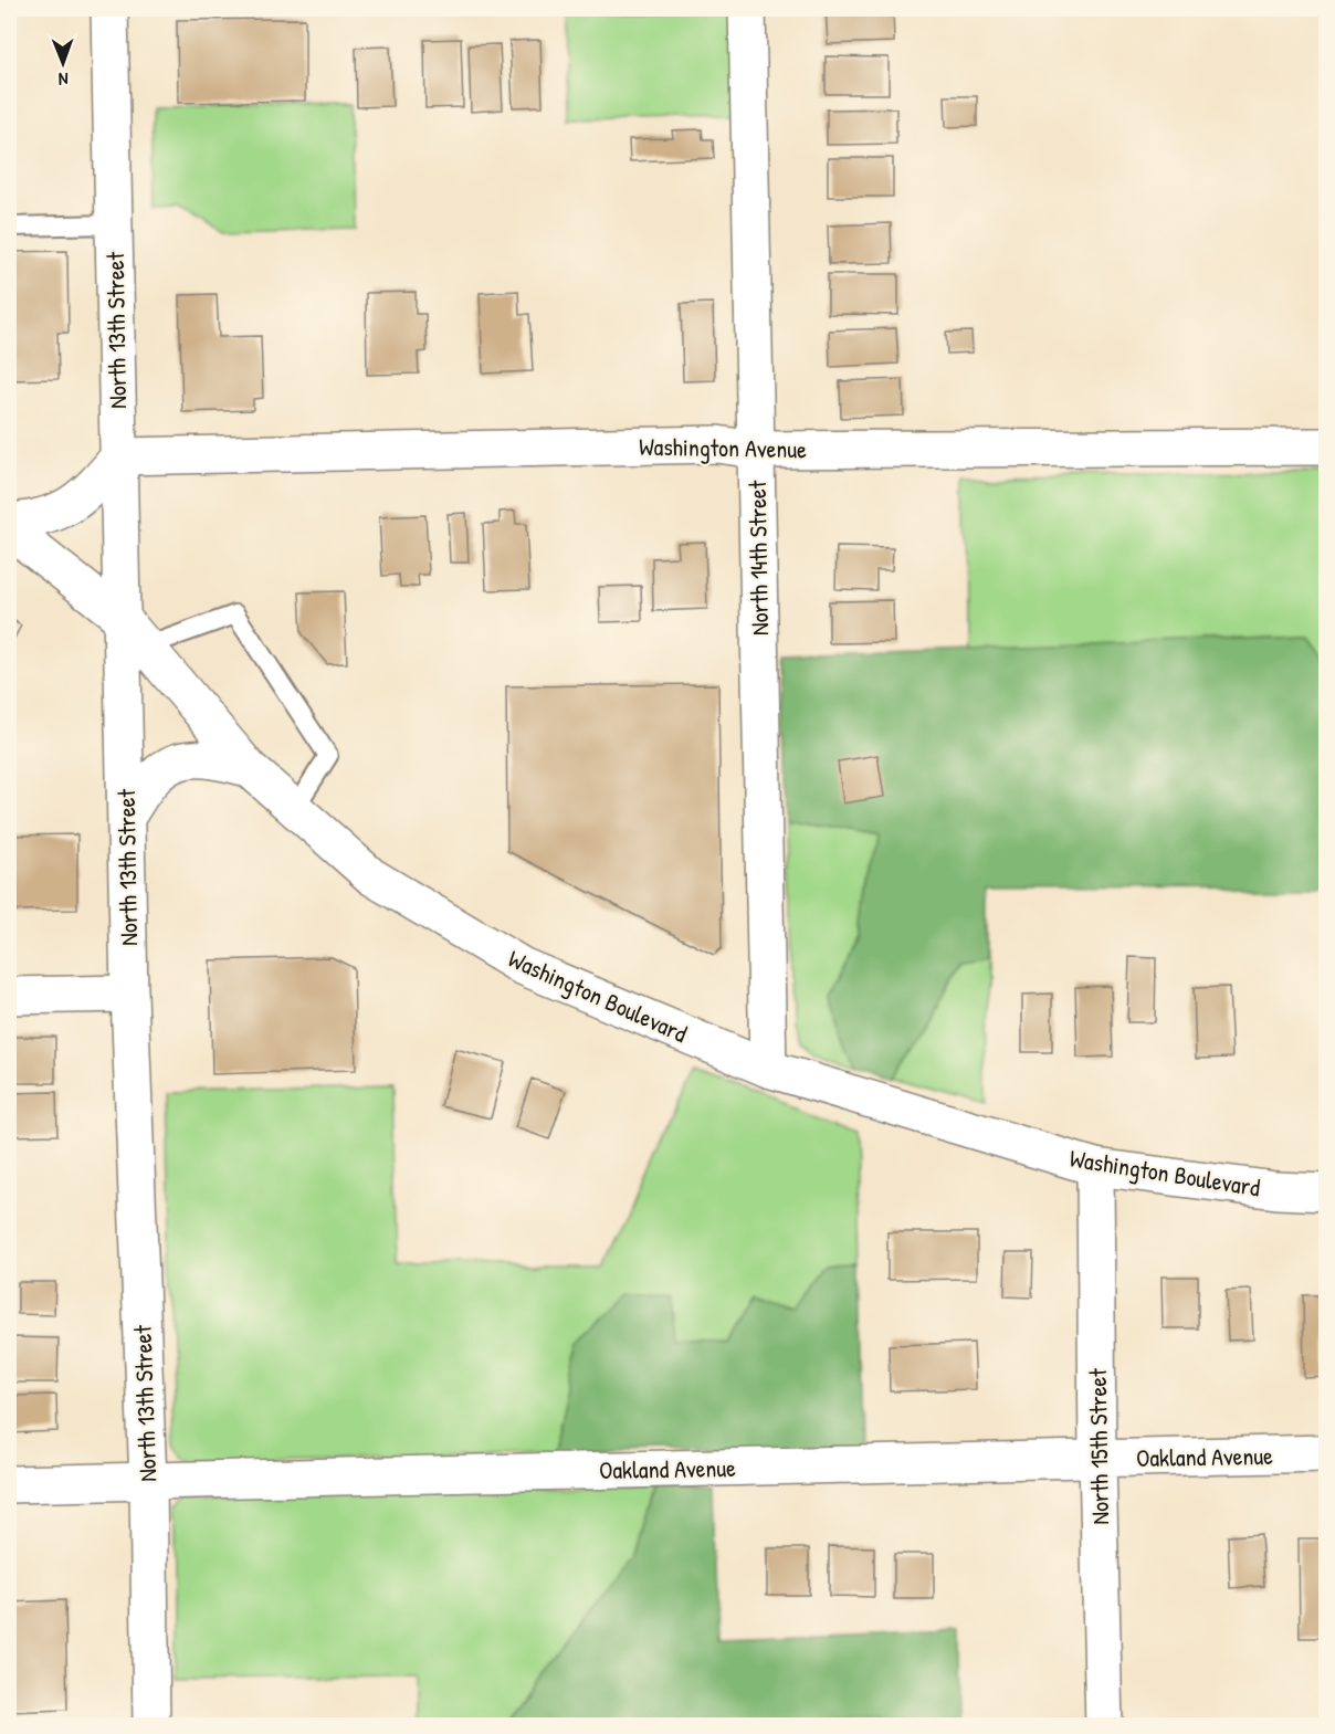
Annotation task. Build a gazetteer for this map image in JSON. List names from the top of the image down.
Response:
{
  "streets": {
    "street": [
      "North 13th Street",
      "Washington Avenue",
      "North 14th Street",
      "Washington Boulevard",
      "North 15th Street",
      "Oakland Avenue"
    ]
  },
  "crossings": [
    ["North 13th Street", "Washington Avenue"],
    ["North 13th Street", "Washington Boulevard"],
    ["North 13th Street", "Oakland Avenue"],
    ["Washington Avenue", "North 14th Street"],
    ["North 14th Street", "Washington Boulevard"],
    ["Washington Boulevard", "North 15th Street"],
    ["North 15th Street", "Oakland Avenue"]
  ],
  "north": "bottom"
}
